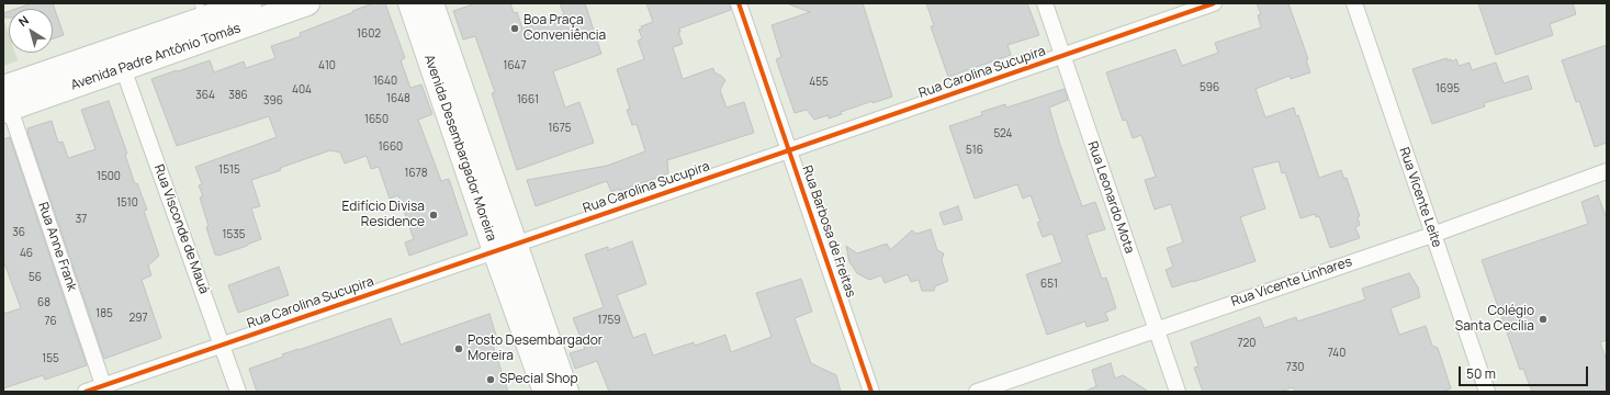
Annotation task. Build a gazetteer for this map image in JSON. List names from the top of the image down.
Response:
{
  "streets": {
    "main road": ["Avenida Padre Antônio Tomás", "Avenida Desembargador Moreira"],
    "street": [
      "Rua Carolina Sucupira",
      "Rua Leonardo Mota",
      "Rua Vicente Leite",
      "Rua Visconde de Mauá",
      "Rua Barbosa de Freitas",
      "Rua Anne Frank",
      "Rua Vicente Linhares"
    ]
  },
  "crossings": [
    ["Avenida Padre Antônio Tomás", "Rua Visconde de Mauá"],
    ["Avenida Padre Antônio Tomás", "Rua Anne Frank"],
    ["Rua Carolina Sucupira", "Avenida Desembargador Moreira"],
    ["Rua Carolina Sucupira", "Rua Leonardo Mota"],
    ["Rua Carolina Sucupira", "Rua Visconde de Mauá"],
    ["Rua Carolina Sucupira", "Rua Barbosa de Freitas"],
    ["Rua Carolina Sucupira", "Rua Anne Frank"],
    ["Rua Leonardo Mota", "Rua Vicente Linhares"],
    ["Rua Vicente Leite", "Rua Vicente Linhares"]
  ],
  "places": [
    "Boa Praça Conveniência",
    "Edifício Divisa Residence",
    "Colégio Santa Cecília",
    "Posto Desembargador Moreira",
    "SPecial Shop"
  ],
  "house_numbers": [
    "1602",
    "410",
    "1647",
    "1640",
    "455",
    "596",
    "1695",
    "404",
    "364",
    "386",
    "1648",
    "1661",
    "396",
    "1650",
    "1675",
    "524",
    "1660",
    "516",
    "1515",
    "1678",
    "1500",
    "1510",
    "37",
    "36",
    "1535",
    "46",
    "56",
    "651",
    "68",
    "185",
    "297",
    "1759",
    "76",
    "720",
    "740",
    "155",
    "730"
  ],
  "scale_bar": "50 m",
  "north": "top left"
}
